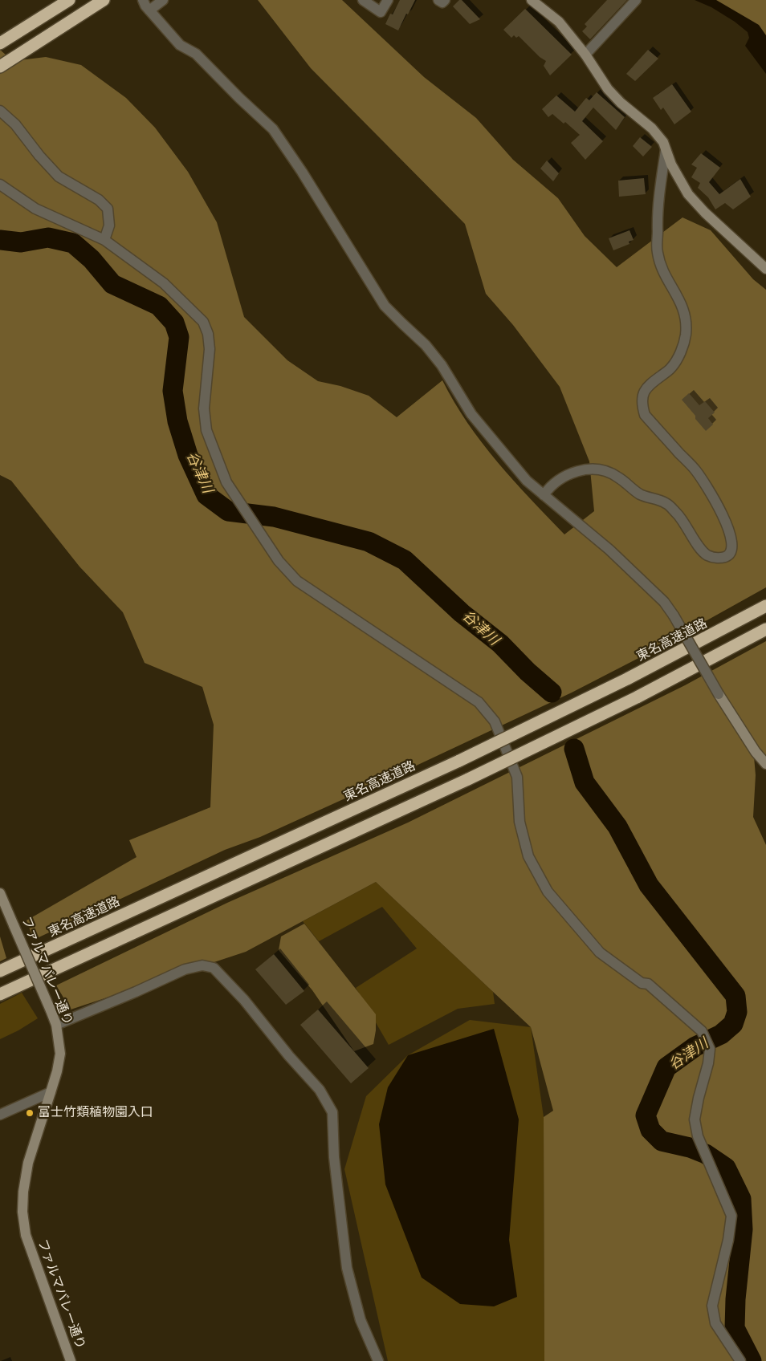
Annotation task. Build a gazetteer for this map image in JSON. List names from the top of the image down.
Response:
{
  "streets": {
    "highway": ["東名高速道路"],
    "street": ["ファルマバレー通り"]
  },
  "water": ["谷津川"],
  "places": ["富士竹類植物園入口"]
}
